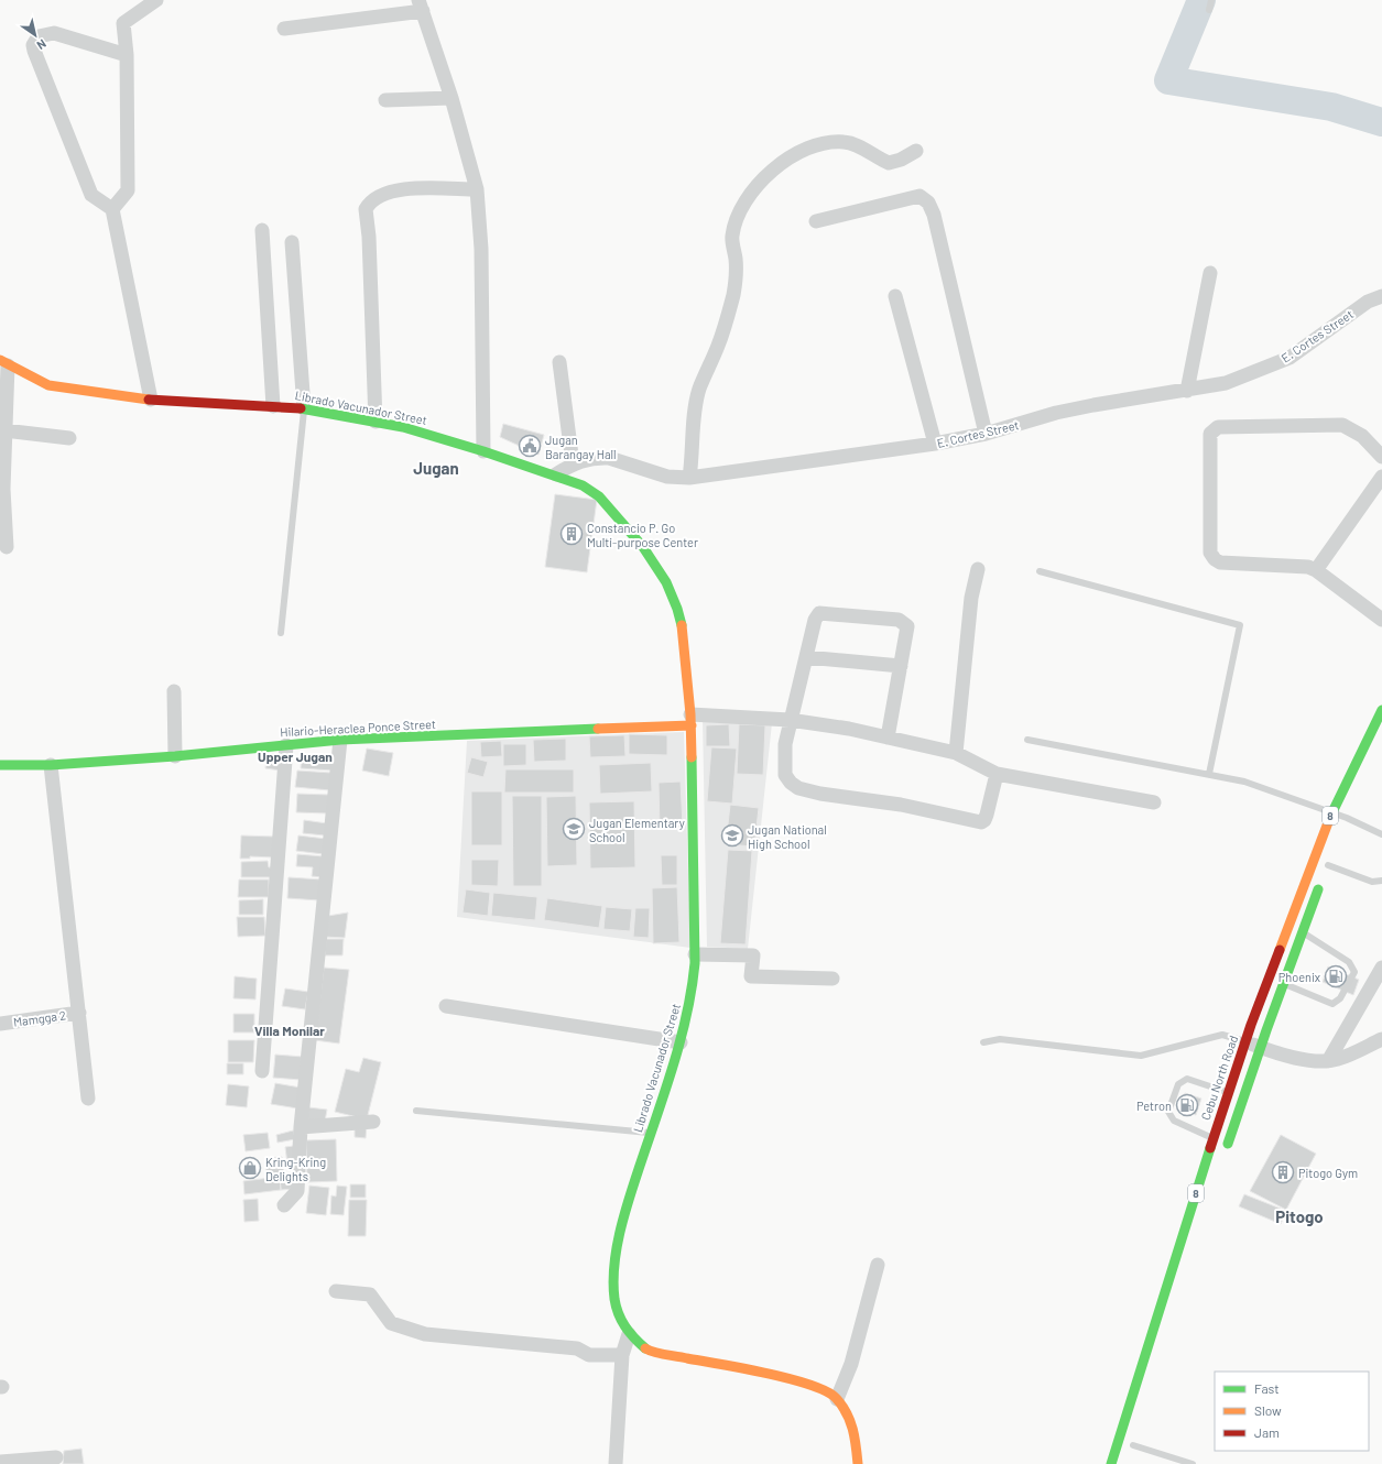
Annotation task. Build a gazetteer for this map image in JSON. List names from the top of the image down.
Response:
{
  "streets": {
    "street": [
      "E. Cortes Street",
      "Librado Vacunador Street",
      "Hilario-Heraclea Ponce Street",
      "8",
      "Mamgga 2",
      "Cebu North Road"
    ]
  },
  "crossings": [
    ["E. Cortes Street", "Librado Vacunador Street"],
    ["Librado Vacunador Street", "Hilario-Heraclea Ponce Street"]
  ],
  "districts": [
    "Jugan",
    "Upper Jugan",
    "Villa Monilar",
    "Pitogo"
  ],
  "places": {
    "public building": ["Jugan Barangay Hall"],
    "building": ["Constancio P. Go Multi-purpose Center", "Pitogo Gym"],
    "school or university": ["Jugan Elementary School", "Jugan National High School"],
    "fuel station": ["Phoenix", "Petron"],
    "shop": ["Kring-Kring Delights"]
  },
  "legend": ["Fast", "Slow", "Jam"],
  "north": "bottom right"
}
